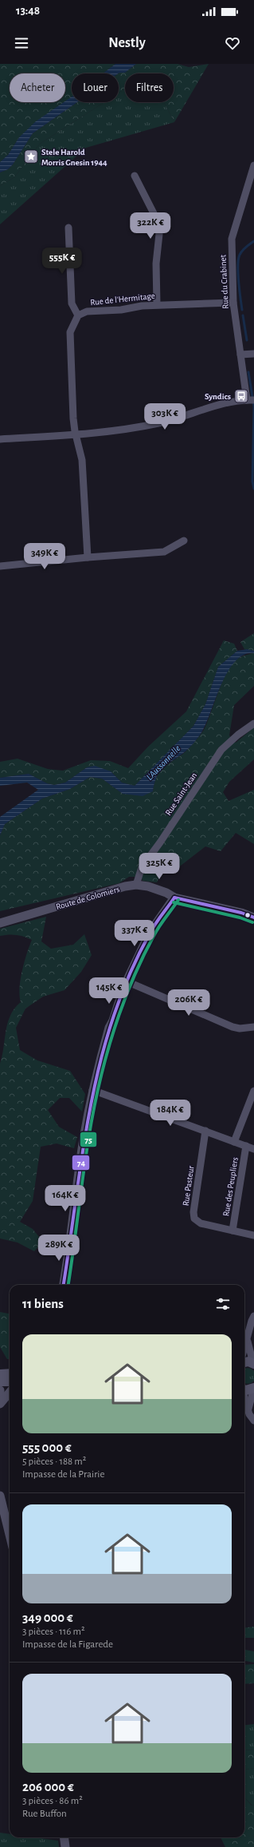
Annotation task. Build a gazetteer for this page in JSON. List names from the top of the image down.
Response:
{
  "streets": {
    "street": [
      "Rue du Crabinet",
      "Rue de l'Hermitage",
      "Rue Saint-Jean",
      "Route de Colomiers",
      "Rue Pasteur",
      "Rue des Peupliers"
    ]
  },
  "crossings": [
    ["Rue du Crabinet", "Rue de l'Hermitage"],
    ["Rue Saint-Jean", "Route de Colomiers"],
    ["Rue Pasteur", "Rue des Peupliers"]
  ],
  "water": ["L'Aussonnelle"],
  "places": {
    "place": ["Stele Harold Morris Gnesin 1944"],
    "bus stop": ["Syndics"]
  },
  "lines": ["transit line 74", "transit line 75"],
  "page": {
    "status": "13:48",
    "header": "Nestly",
    "chip": ["Acheter", "Louer", "Filtres"],
    "price": [
      "322K €",
      "555K €",
      "303K €",
      "349K €",
      "325K €",
      "337K €",
      "145K €",
      "206K €",
      "184K €",
      "164K €",
      "289K €"
    ],
    "heading": "11 biens",
    "list": [
      {
        "name": "555 000 €",
        "note": "5 pièces · 188 m² · Impasse de la Prairie"
      },
      {
        "name": "349 000 €",
        "note": "3 pièces · 116 m² · Impasse de la Figarede"
      },
      {
        "name": "206 000 €",
        "note": "3 pièces · 86 m² · Rue Buffon"
      }
    ]
  }
}
